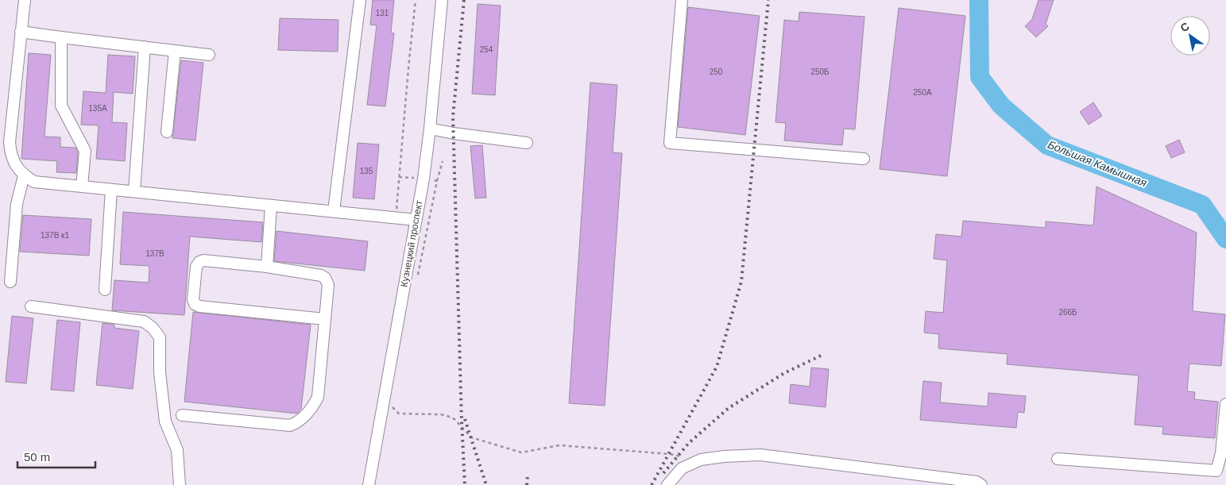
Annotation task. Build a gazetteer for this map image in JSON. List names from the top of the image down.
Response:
{
  "streets": {
    "street": ["Кузнецкий проспект"]
  },
  "water": ["Большая Камышная"],
  "house_numbers": [
    "131",
    "254",
    "250",
    "250Б",
    "250А",
    "135А",
    "135",
    "137В к1",
    "137В",
    "266Б"
  ],
  "scale_bar": "50 m",
  "north": "top left"
}
